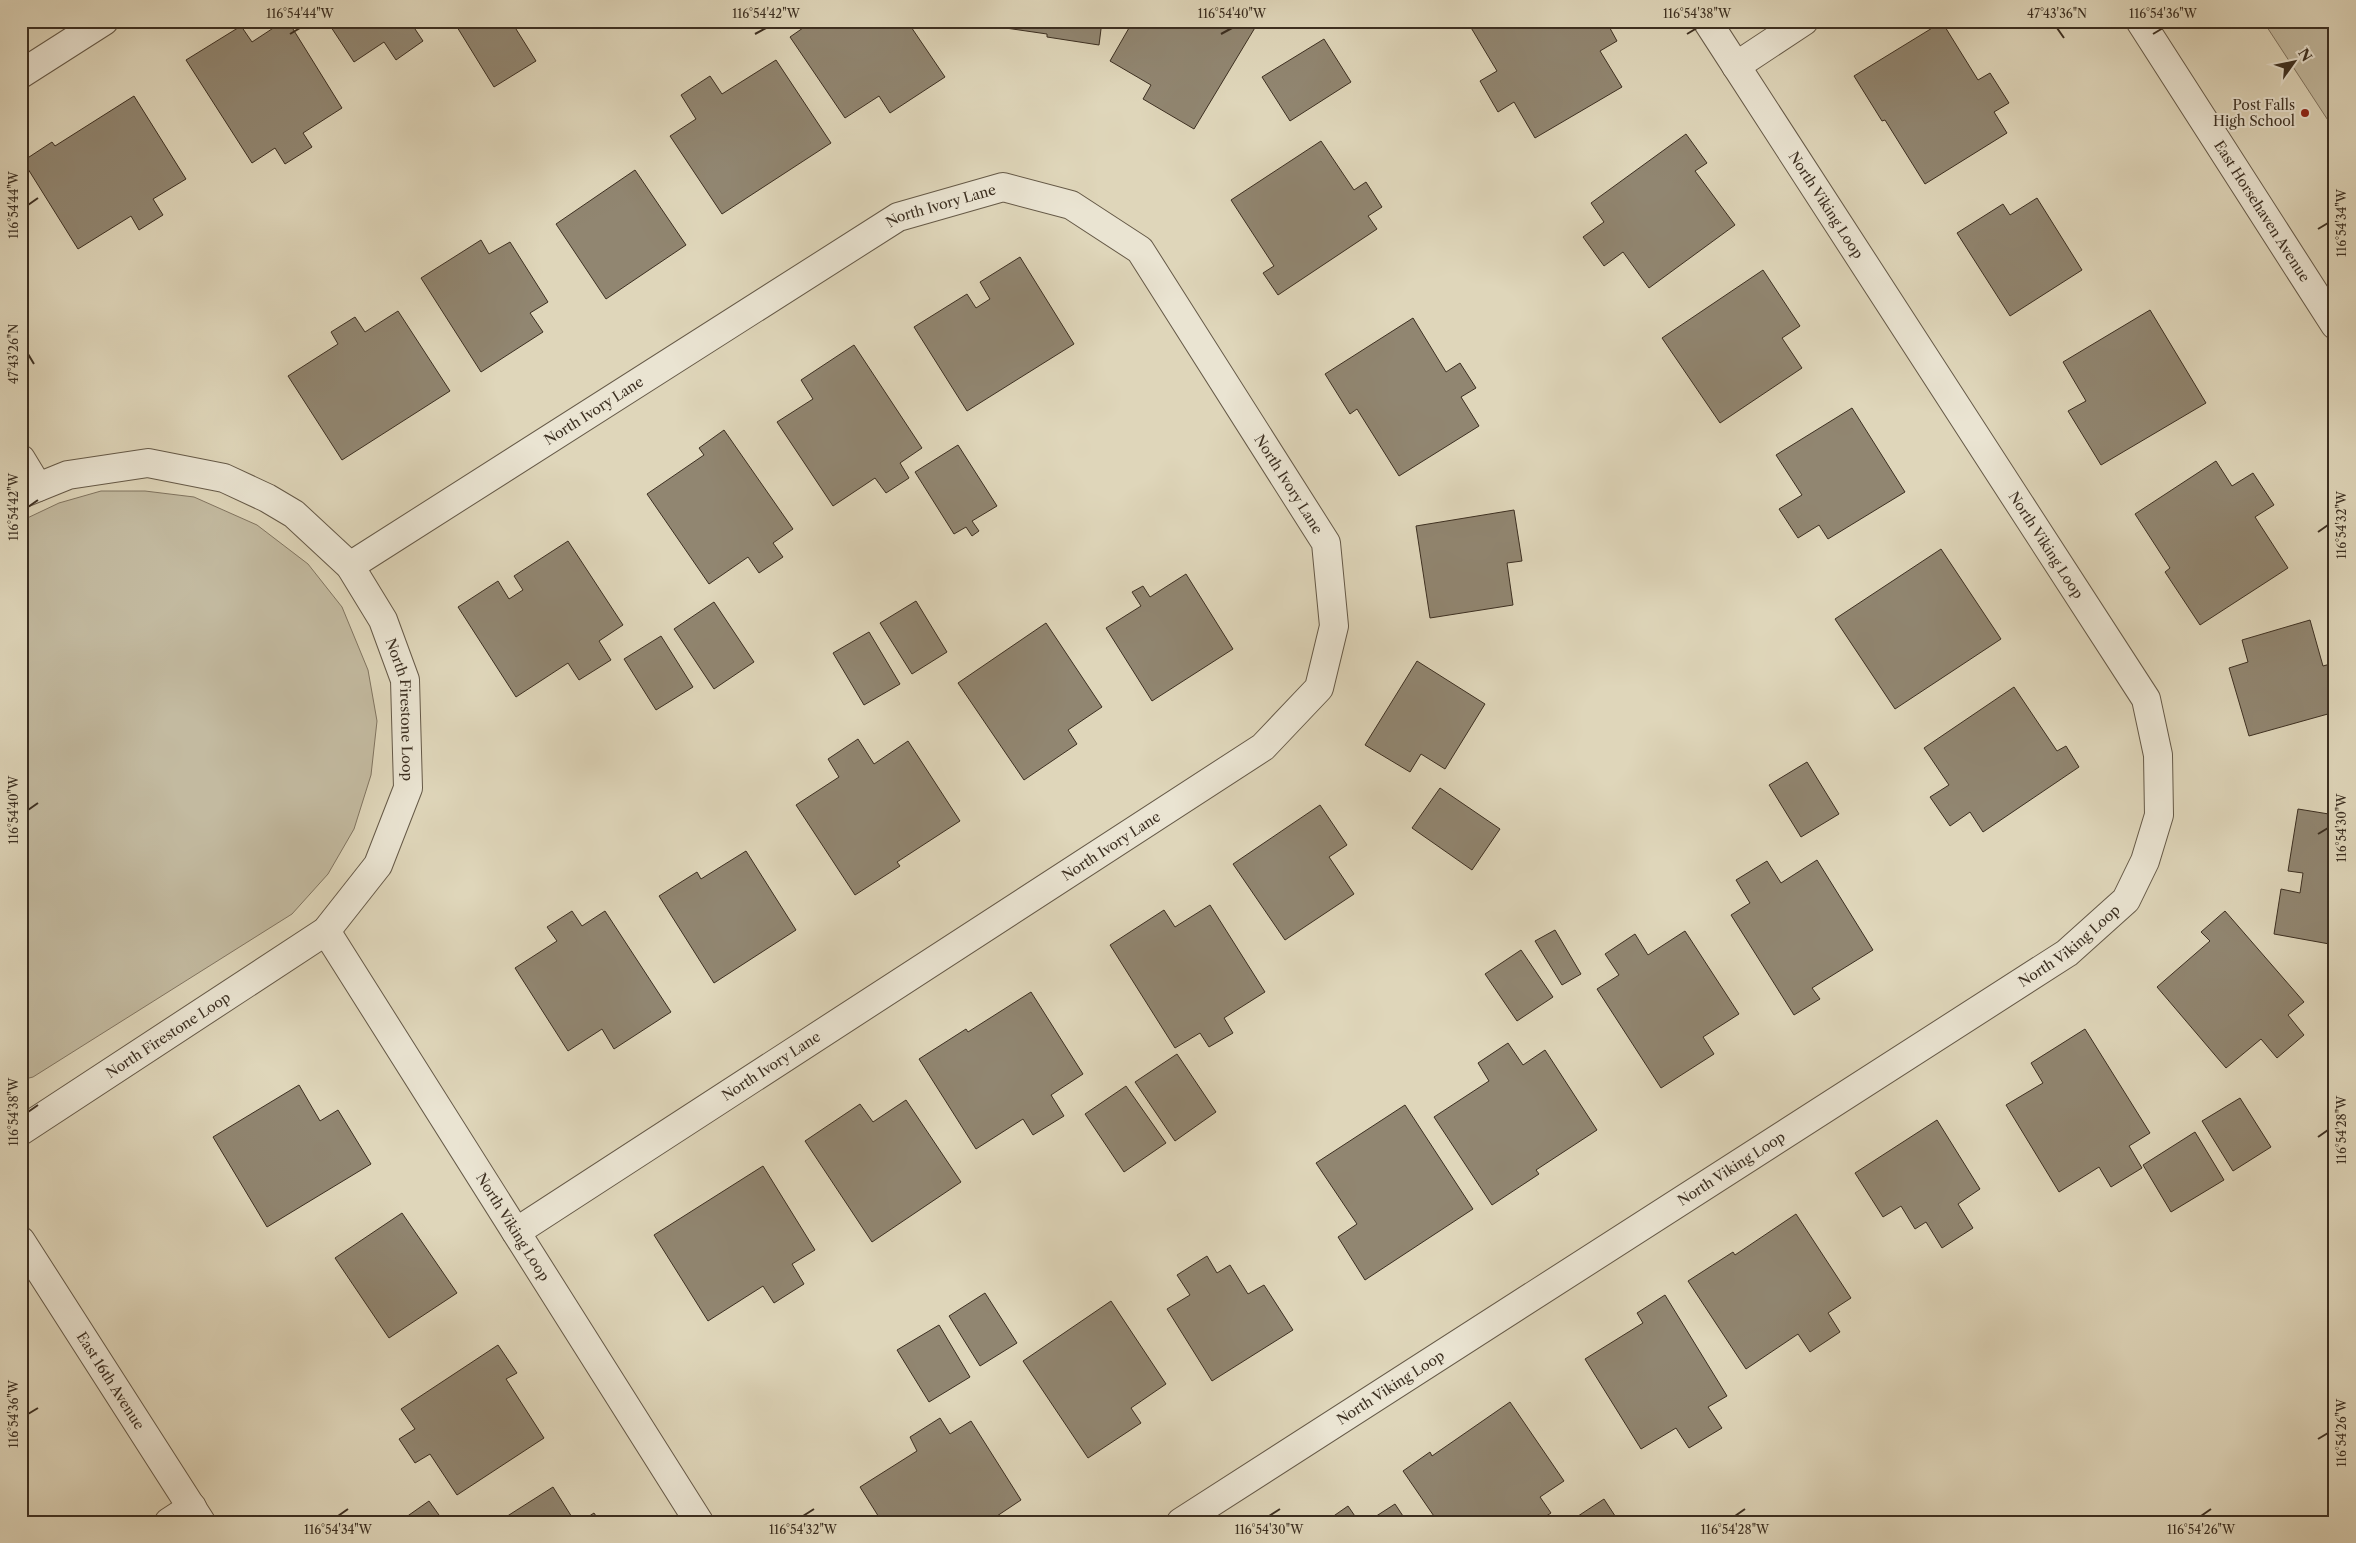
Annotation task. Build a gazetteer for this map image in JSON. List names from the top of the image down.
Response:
{
  "streets": {
    "street": [
      "North Viking Loop",
      "North Ivory Lane",
      "East Horsehaven Avenue",
      "North Firestone Loop",
      "East 16th Avenue"
    ]
  },
  "crossings": [
    ["North Viking Loop", "North Ivory Lane"],
    ["North Viking Loop", "North Firestone Loop"],
    ["North Ivory Lane", "North Firestone Loop"]
  ],
  "places": ["Post Falls High School"],
  "north": "top right",
  "coordinates": [
    "116°54'44\"W",
    "116°54'42\"W",
    "116°54'40\"W",
    "116°54'38\"W",
    "47°43'36\"N",
    "116°54'36\"W",
    "116°54'34\"W",
    "47°43'26\"N",
    "116°54'32\"W",
    "116°54'30\"W",
    "116°54'28\"W",
    "116°54'26\"W"
  ]
}
